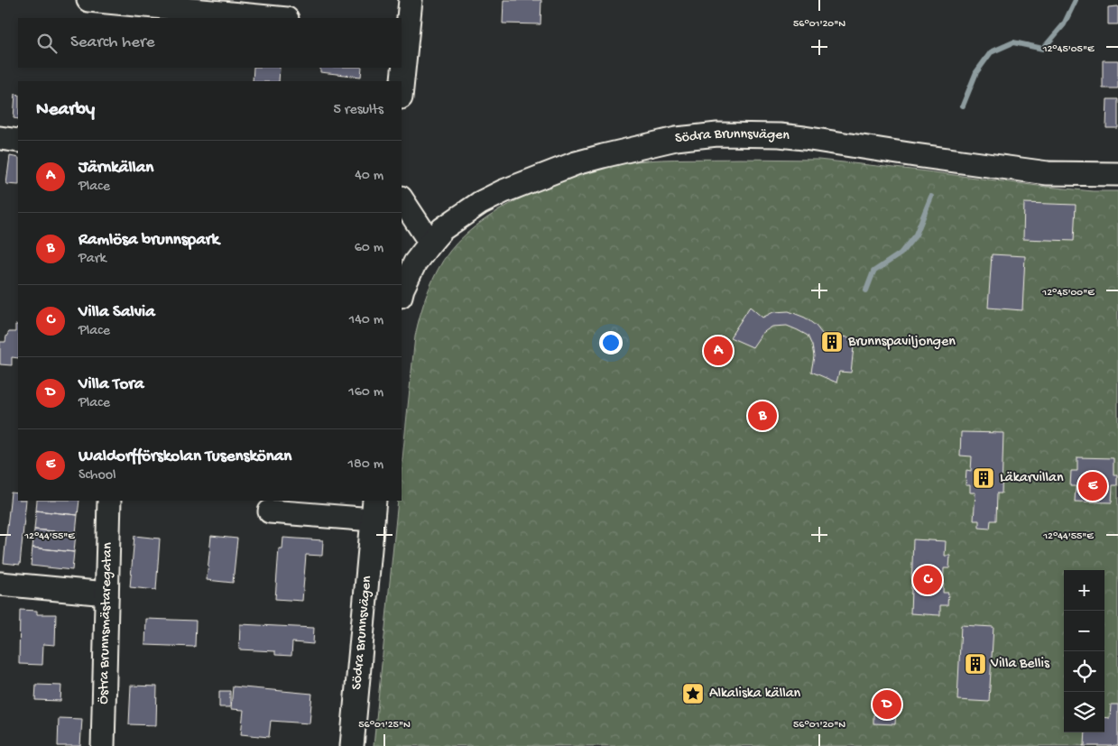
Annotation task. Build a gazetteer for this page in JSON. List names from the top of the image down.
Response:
{
  "streets": {
    "street": ["Södra Brunnsvägen", "Östra Brunnsmästaregatan"]
  },
  "places": {
    "building": ["Brunnspaviljongen", "Läkarvillan", "Villa Bellis"],
    "place": ["Alkaliska källan"]
  },
  "page": {
    "search": "Search here",
    "heading": ["Nearby", "5 results"],
    "list": [
      {
        "mark": "A",
        "name": "Järnkällan",
        "note": "Place",
        "value": "40 m"
      },
      {
        "mark": "B",
        "name": "Ramlösa brunnspark",
        "note": "Park",
        "value": "60 m"
      },
      {
        "mark": "C",
        "name": "Villa Salvia",
        "note": "Place",
        "value": "140 m"
      },
      {
        "mark": "D",
        "name": "Villa Tora",
        "note": "Place",
        "value": "160 m"
      },
      {
        "mark": "E",
        "name": "Waldorfförskolan Tusenskönan",
        "note": "School",
        "value": "180 m"
      }
    ],
    "pins": [
      "A",
      "B",
      "E",
      "C",
      "D"
    ],
    "map_buttons": ["+", "−"]
  },
  "coordinates": [
    "56°01'20\"N",
    "12°45'05\"E",
    "12°45'00\"E",
    "12°44'55\"E",
    "56°01'25\"N"
  ]
}
